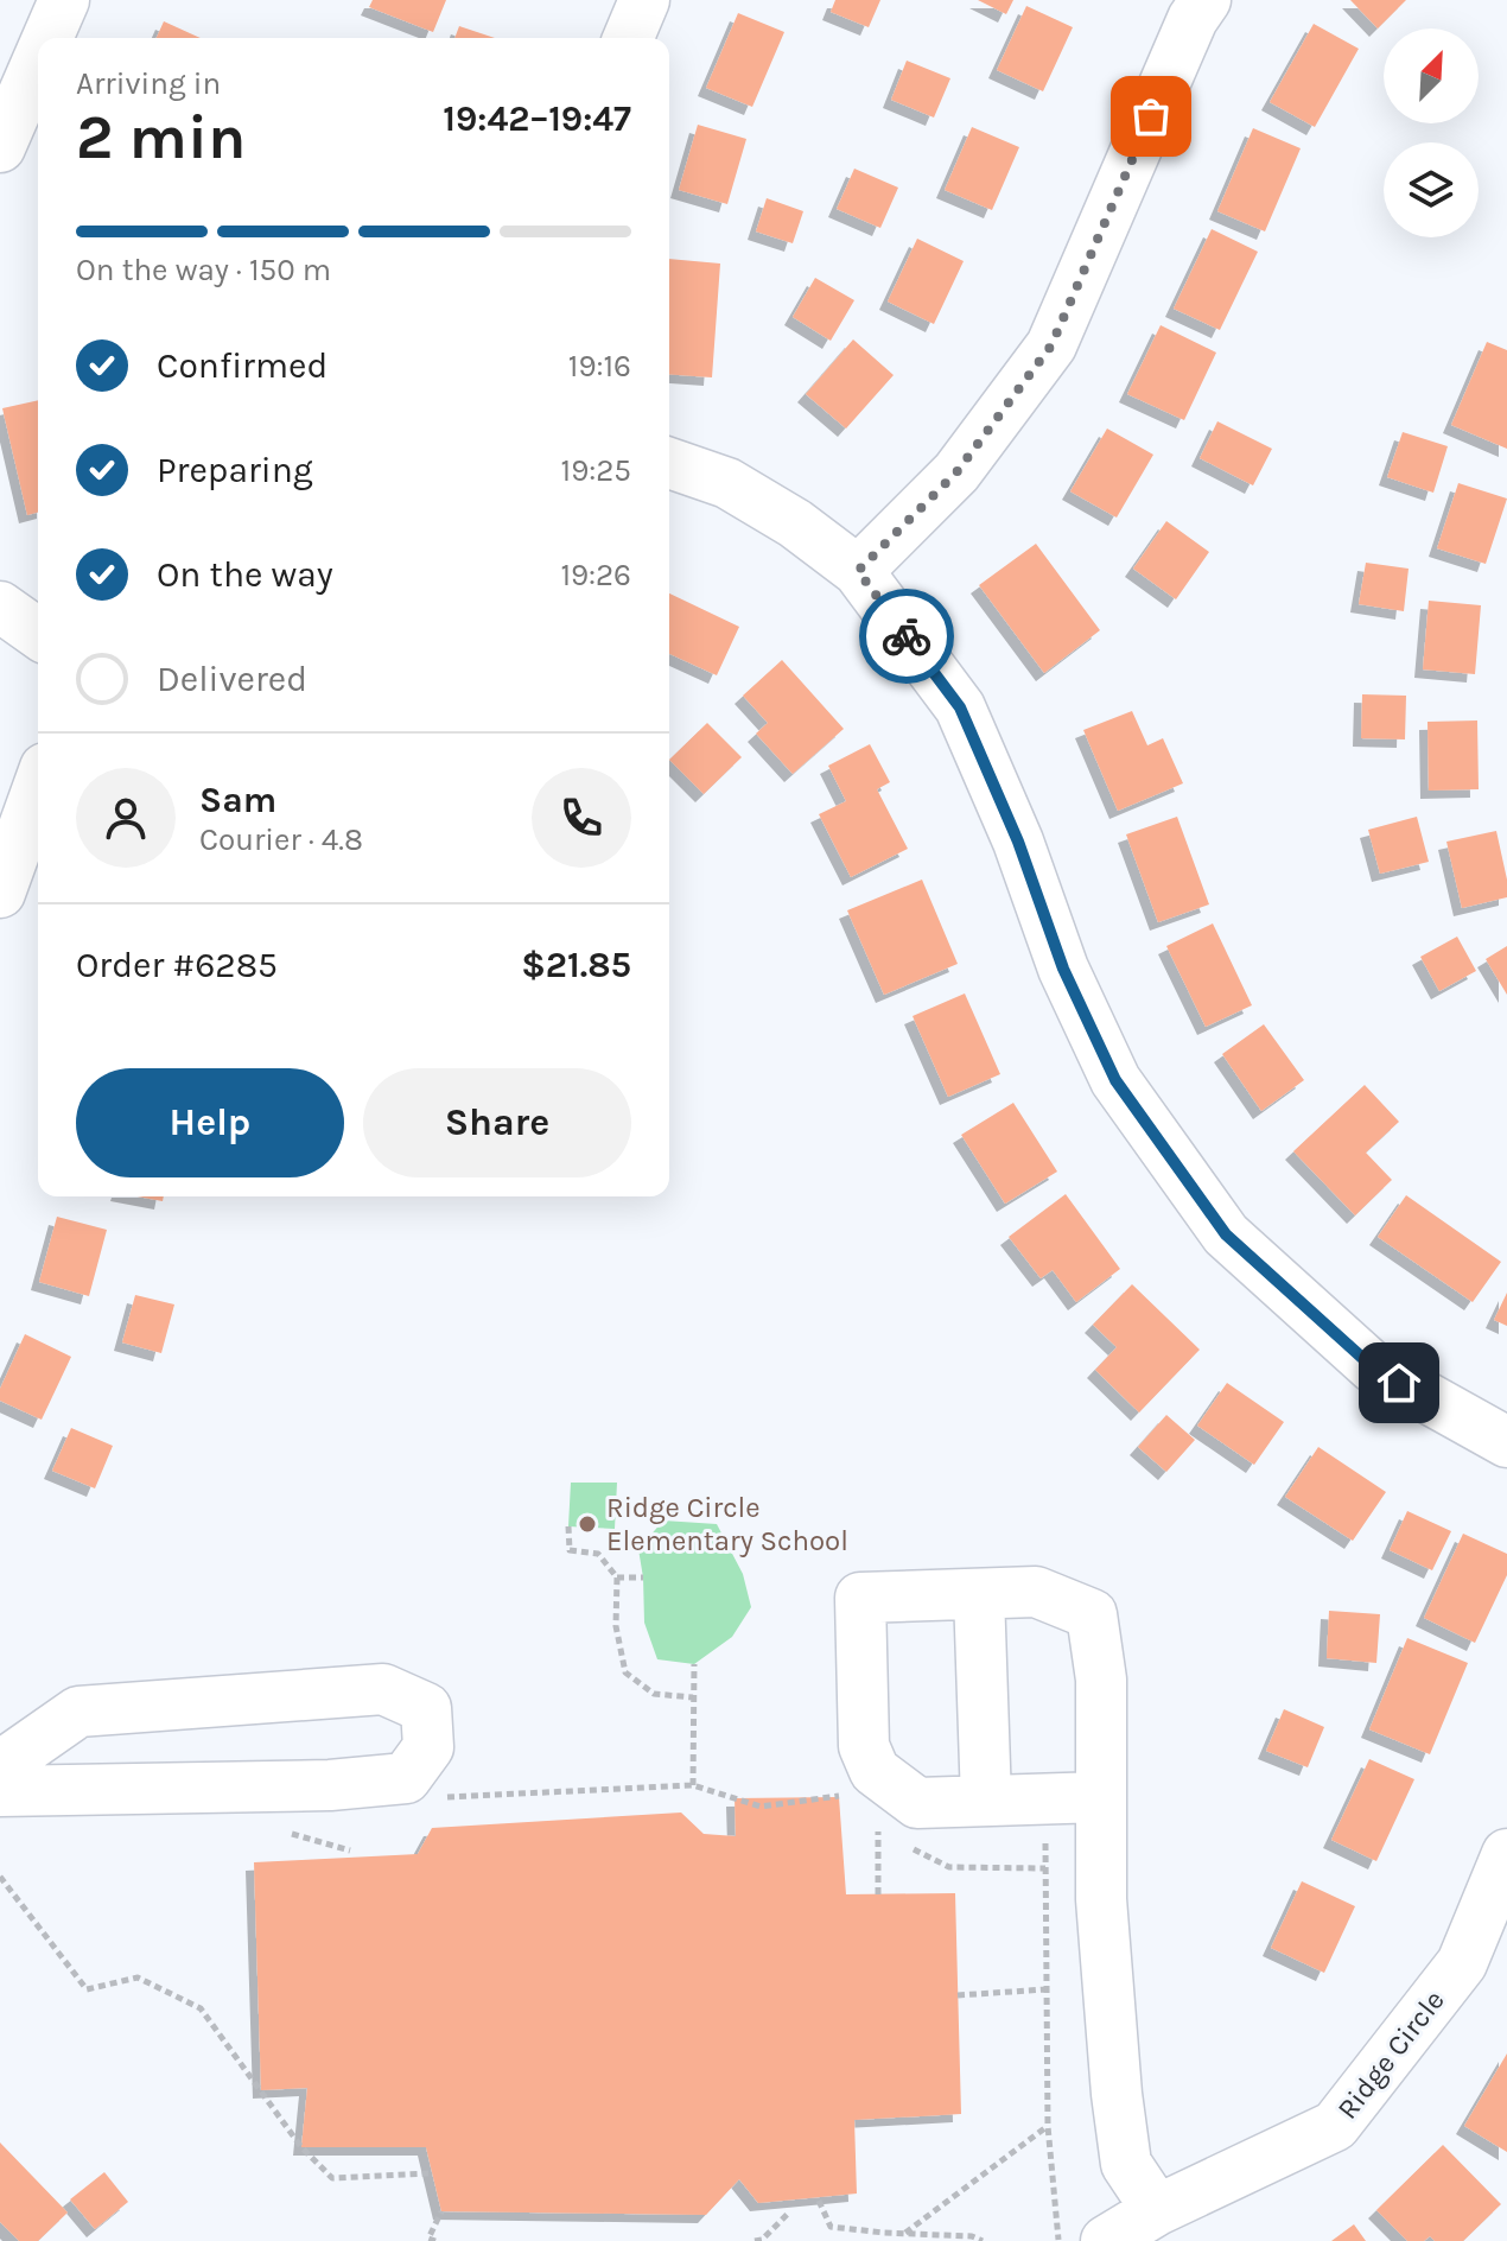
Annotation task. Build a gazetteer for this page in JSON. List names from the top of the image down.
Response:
{
  "streets": {
    "street": ["Ridge Circle"]
  },
  "places": ["Ridge Circle Elementary School"],
  "north": "top right",
  "page": {
    "heading": ["2 min", "Arriving in", "19:42–19:47"],
    "panel": [
      "Sam",
      "Courier · 4.8",
      "Order #6285",
      "$21.85"
    ],
    "bar": "On the way · 150 m",
    "list": [
      ["Confirmed", "19:16"],
      ["Preparing", "19:25"],
      ["On the way", "19:26"],
      "Delivered"
    ],
    "buttons": ["Help", "Share"]
  }
}
